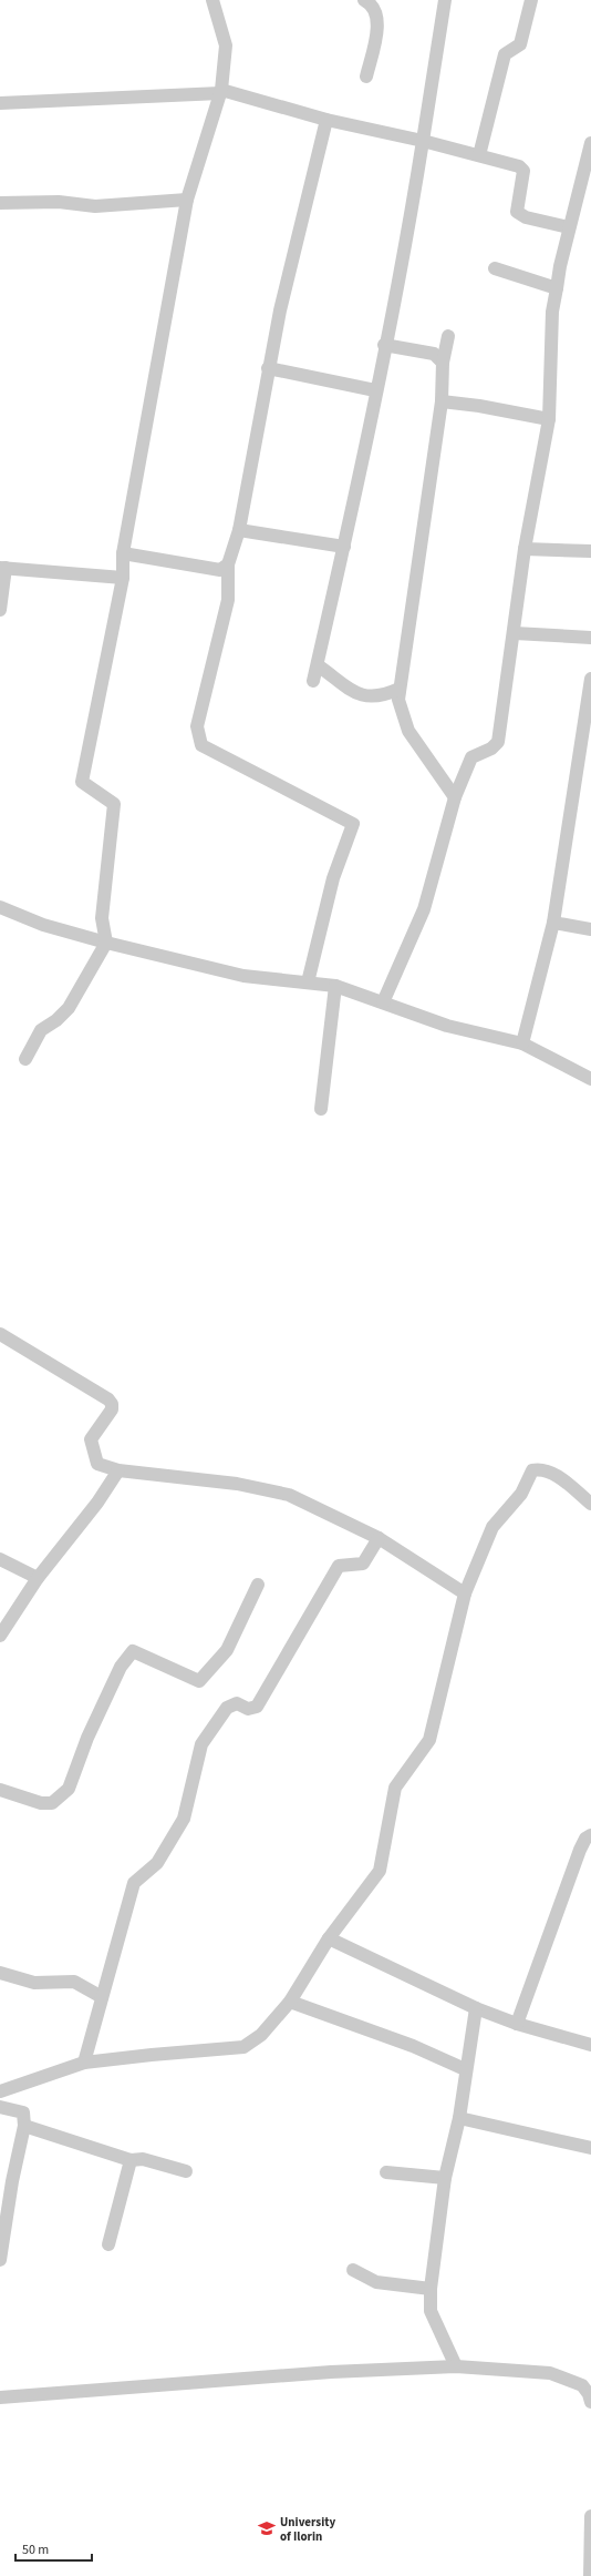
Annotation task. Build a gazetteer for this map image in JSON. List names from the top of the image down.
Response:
{
  "places": {
    "school or university": ["University of Ilorin"]
  },
  "scale_bar": "50 m"
}
